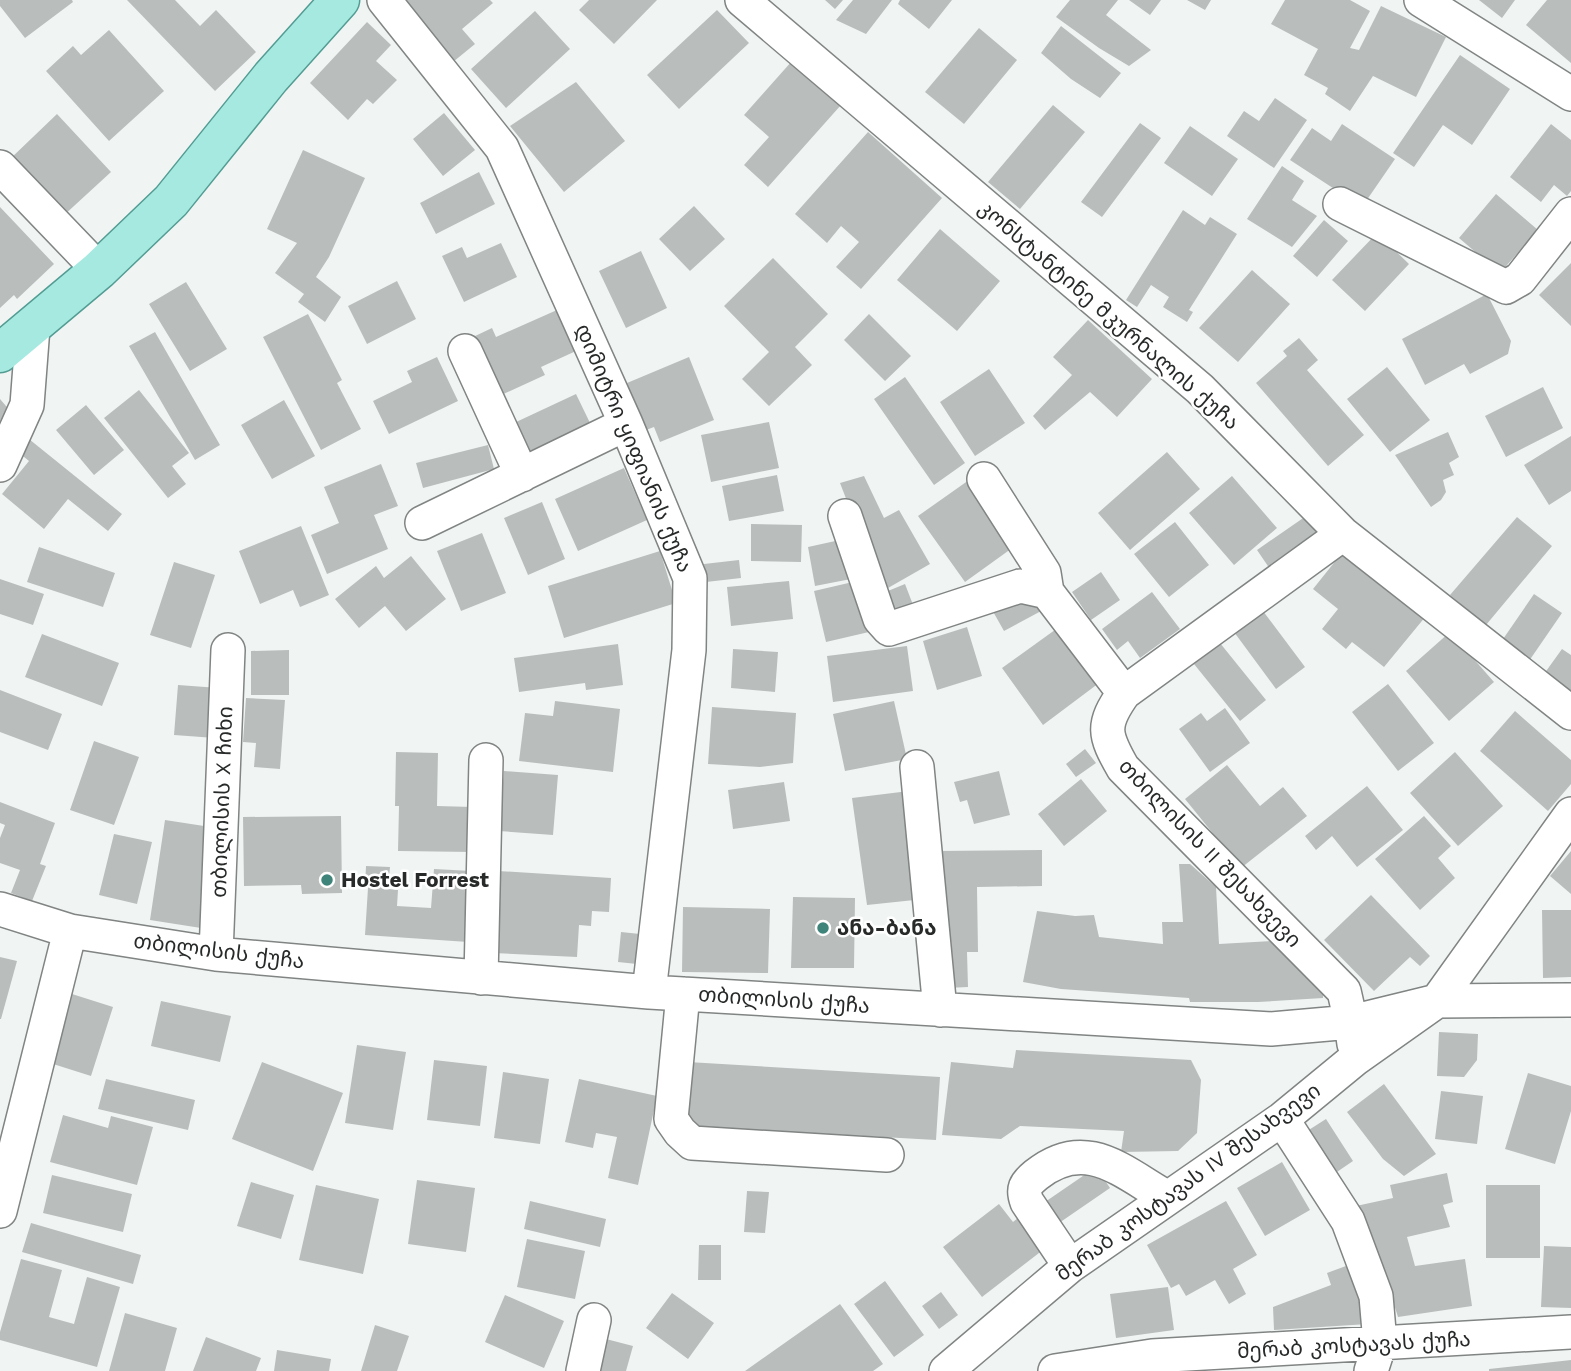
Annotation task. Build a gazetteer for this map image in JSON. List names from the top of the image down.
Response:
{
  "streets": {
    "street": [
      "კონსტანტინე მკურნალის ქუჩა",
      "დიმიტრი ყიფიანის ქუჩა",
      "თბილისის X ჩიხი",
      "თბილისის II შესახვევი",
      "თბილისის ქუჩა",
      "მერაბ კოსტავას IV შესახვევი",
      "მერაბ კოსტავას ქუჩა"
    ]
  },
  "crossings": [
    ["კონსტანტინე მკურნალის ქუჩა", "თბილისის II შესახვევი"],
    ["დიმიტრი ყიფიანის ქუჩა", "თბილისის ქუჩა"],
    ["თბილისის X ჩიხი", "თბილისის ქუჩა"],
    ["თბილისის II შესახვევი", "თბილისის ქუჩა"],
    ["თბილისის II შესახვევი", "მერაბ კოსტავას IV შესახვევი"],
    ["თბილისის ქუჩა", "მერაბ კოსტავას IV შესახვევი"]
  ],
  "places": ["Hostel Forrest", "ანა-ბანა"]
}
